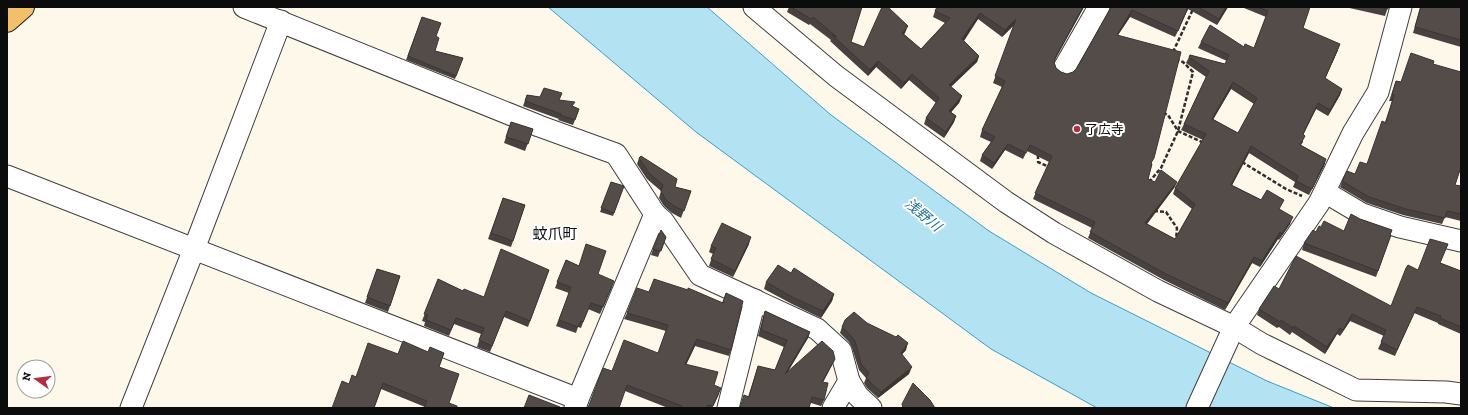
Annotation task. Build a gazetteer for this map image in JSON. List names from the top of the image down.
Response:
{
  "districts": ["蚊爪町"],
  "water": ["浅野川"],
  "places": ["了広寺"],
  "north": "left"
}
